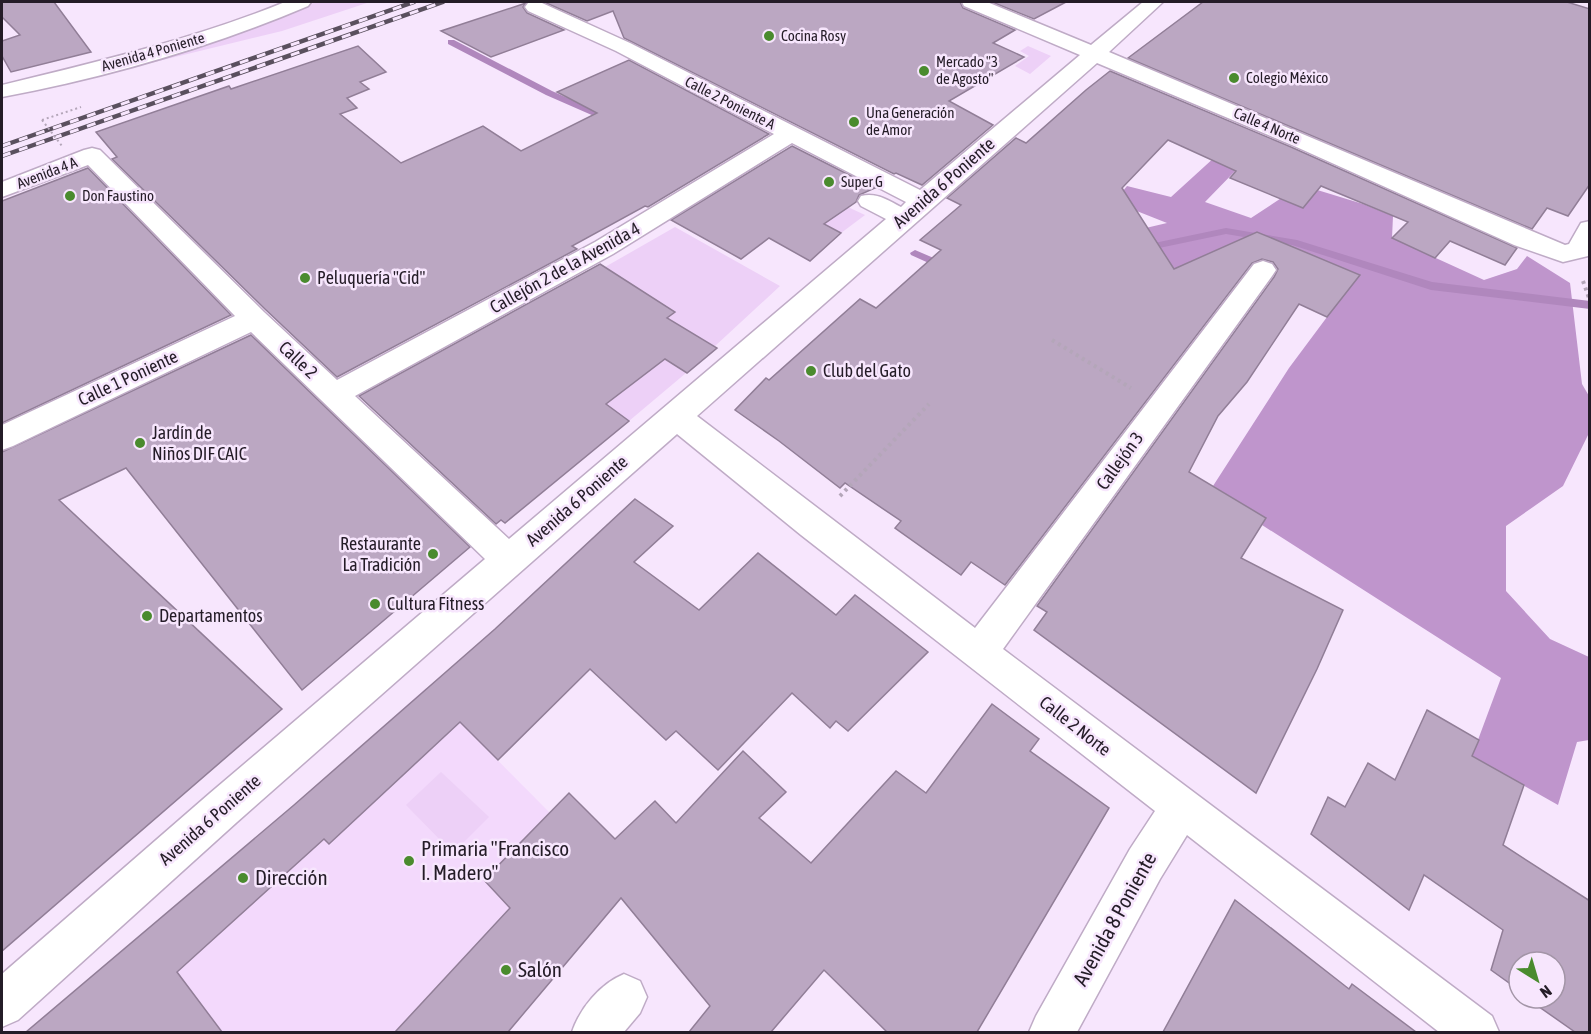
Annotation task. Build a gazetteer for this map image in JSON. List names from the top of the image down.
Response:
{
  "streets": {
    "street": [
      "Avenida 4 Poniente",
      "Calle 2 Poniente A",
      "Calle 4 Norte",
      "Avenida 4 A",
      "Avenida 6 Poniente",
      "Callejón 2 de la Avenida 4",
      "Calle 2",
      "Calle 1 Poniente",
      "Callejón 3",
      "Calle 2 Norte",
      "Avenida 8 Poniente"
    ]
  },
  "crossings": [
    ["Calle 2 Poniente A", "Avenida 6 Poniente"],
    ["Calle 2 Poniente A", "Callejón 2 de la Avenida 4"],
    ["Calle 4 Norte", "Avenida 6 Poniente"],
    ["Avenida 4 A", "Calle 2"],
    ["Avenida 6 Poniente", "Calle 2"],
    ["Avenida 6 Poniente", "Calle 2 Norte"],
    ["Callejón 2 de la Avenida 4", "Calle 2"],
    ["Calle 2", "Calle 1 Poniente"],
    ["Callejón 3", "Calle 2 Norte"],
    ["Calle 2 Norte", "Avenida 8 Poniente"]
  ],
  "places": [
    "Cocina Rosy",
    "Mercado \"3 de Agosto\"",
    "Colegio México",
    "Una Generación de Amor",
    "Super G",
    "Don Faustino",
    "Peluquería \"Cid\"",
    "Club del Gato",
    "Jardín de Niños DIF CAIC",
    "Restaurante La Tradición",
    "Cultura Fitness",
    "Departamentos",
    "Primaria \"Francisco I. Madero\"",
    "Dirección",
    "Salón"
  ],
  "north": "bottom right"
}
